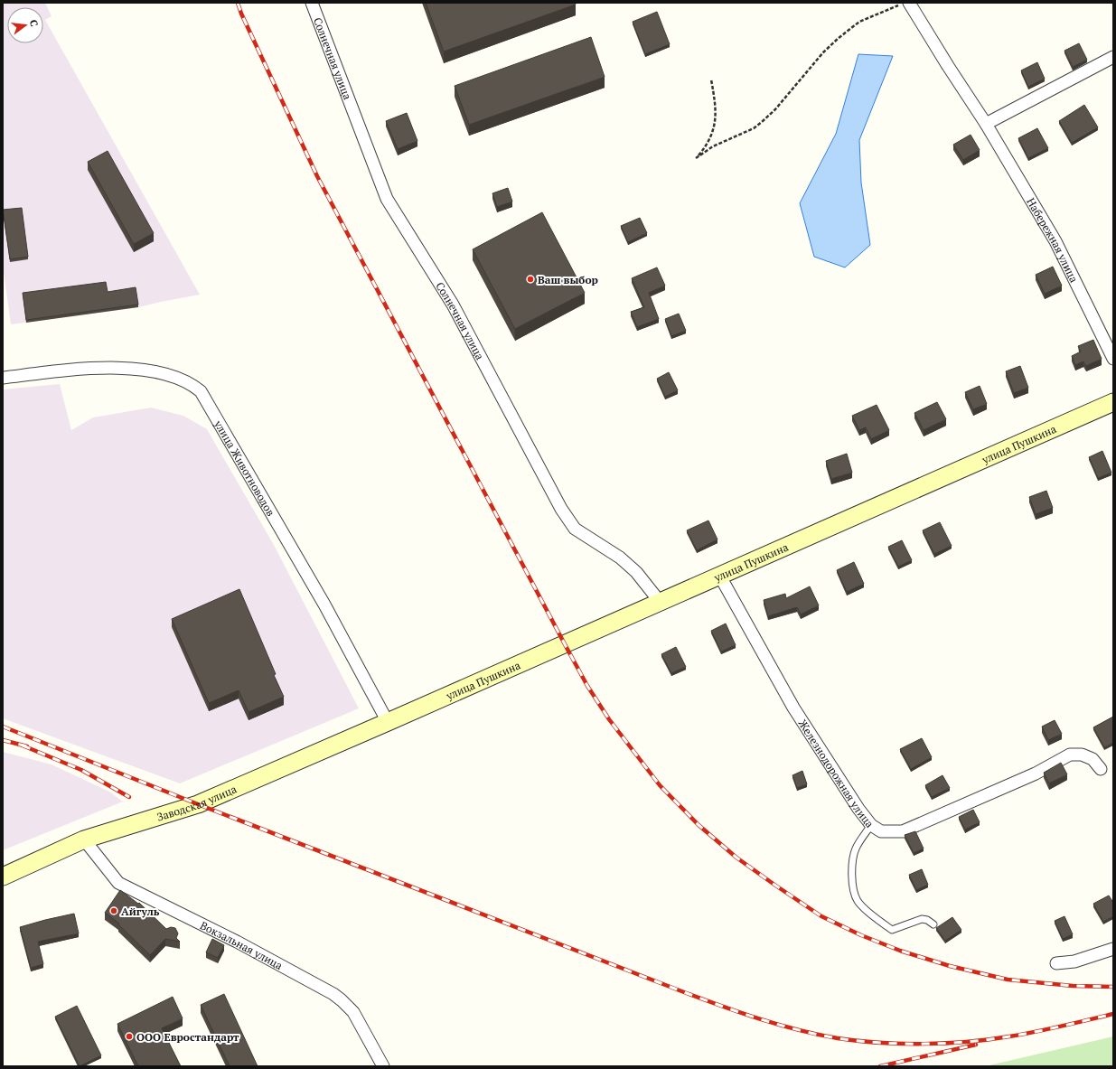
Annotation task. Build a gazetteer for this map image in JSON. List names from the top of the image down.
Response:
{
  "streets": {
    "main road": ["улица Пушкина", "Заводская улица"],
    "street": [
      "Солнечная улица",
      "Набережная улица",
      "улица Животноводов",
      "Железнодорожная улица",
      "Вокзальная улица"
    ]
  },
  "crossings": [
    ["Солнечная улица", "улица Пушкина"],
    ["улица Пушкина", "улица Животноводов"],
    ["улица Пушкина", "Железнодорожная улица"],
    ["улица Пушкина", "Заводская улица"],
    ["улица Животноводов", "Заводская улица"],
    ["Заводская улица", "Вокзальная улица"]
  ],
  "places": ["Ваш выбор", "Айгуль", "ООО Евростандарт"],
  "north": "right"
}
